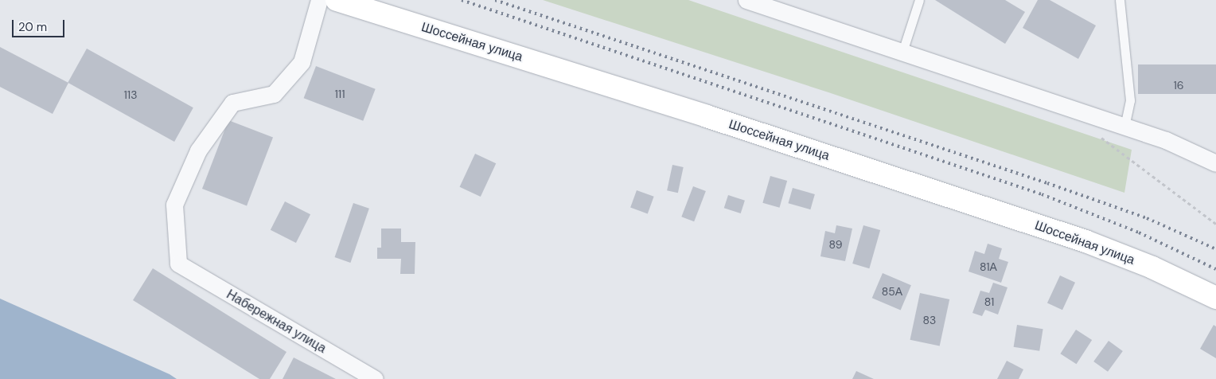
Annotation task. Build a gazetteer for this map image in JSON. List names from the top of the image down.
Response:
{
  "streets": {
    "main road": ["Шоссейная улица"],
    "street": ["Набережная улица"]
  },
  "house_numbers": [
    "16",
    "111",
    "113",
    "89",
    "81А",
    "85А",
    "81",
    "83"
  ],
  "scale_bar": "20 m"
}
